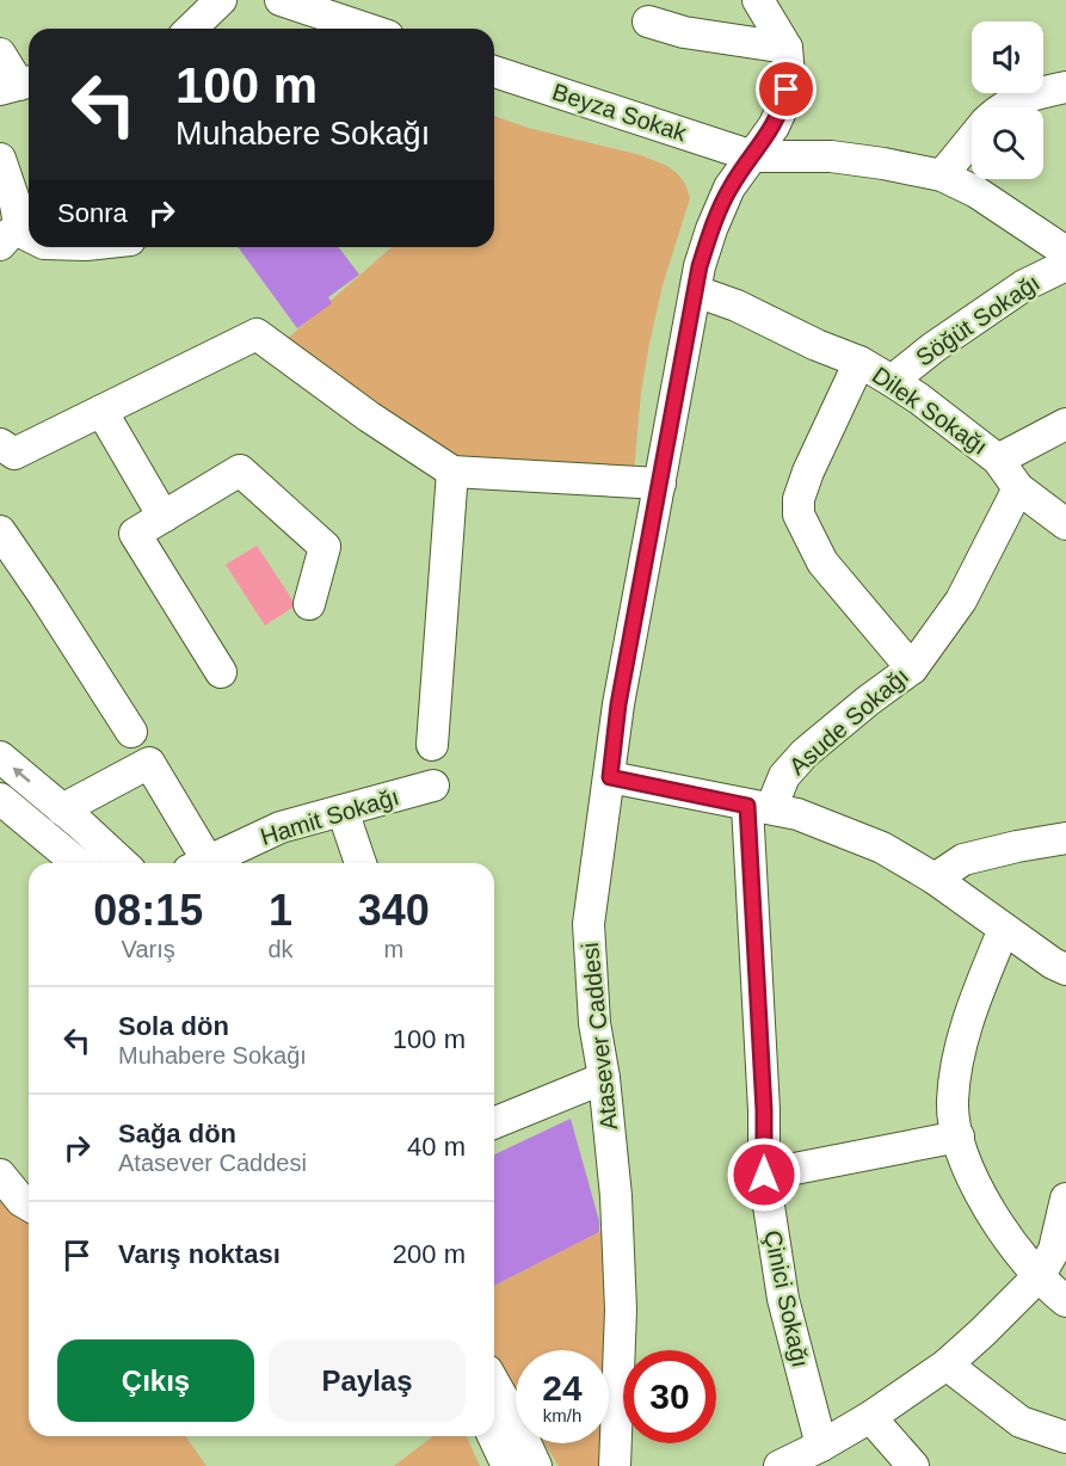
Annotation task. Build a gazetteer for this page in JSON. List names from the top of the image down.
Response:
{
  "streets": {
    "street": [
      "Beyza Sokak",
      "Söğüt Sokağı",
      "Dilek Sokağı",
      "Asude Sokağı",
      "Hamit Sokağı",
      "Atasever Caddesi",
      "Çinici Sokağı"
    ]
  },
  "crossings": [
    ["Beyza Sokak", "Atasever Caddesi"],
    ["Söğüt Sokağı", "Dilek Sokağı"],
    ["Dilek Sokağı", "Asude Sokağı"],
    ["Dilek Sokağı", "Atasever Caddesi"],
    ["Asude Sokağı", "Çinici Sokağı"]
  ],
  "page": {
    "turn": ["100 m", "Muhabere Sokağı"],
    "then": "Sonra",
    "eta": [
      "08:15",
      "Varış",
      "1",
      "dk",
      "340",
      "m"
    ],
    "list": [
      {
        "name": "Sola dön",
        "note": "Muhabere Sokağı",
        "value": "100 m"
      },
      {
        "name": "Sağa dön",
        "note": "Atasever Caddesi",
        "value": "40 m"
      },
      {
        "name": "Varış noktası",
        "value": "200 m"
      }
    ],
    "buttons": ["Çıkış", "Paylaş"],
    "speed": "24 km/h",
    "limit": "30"
  }
}
